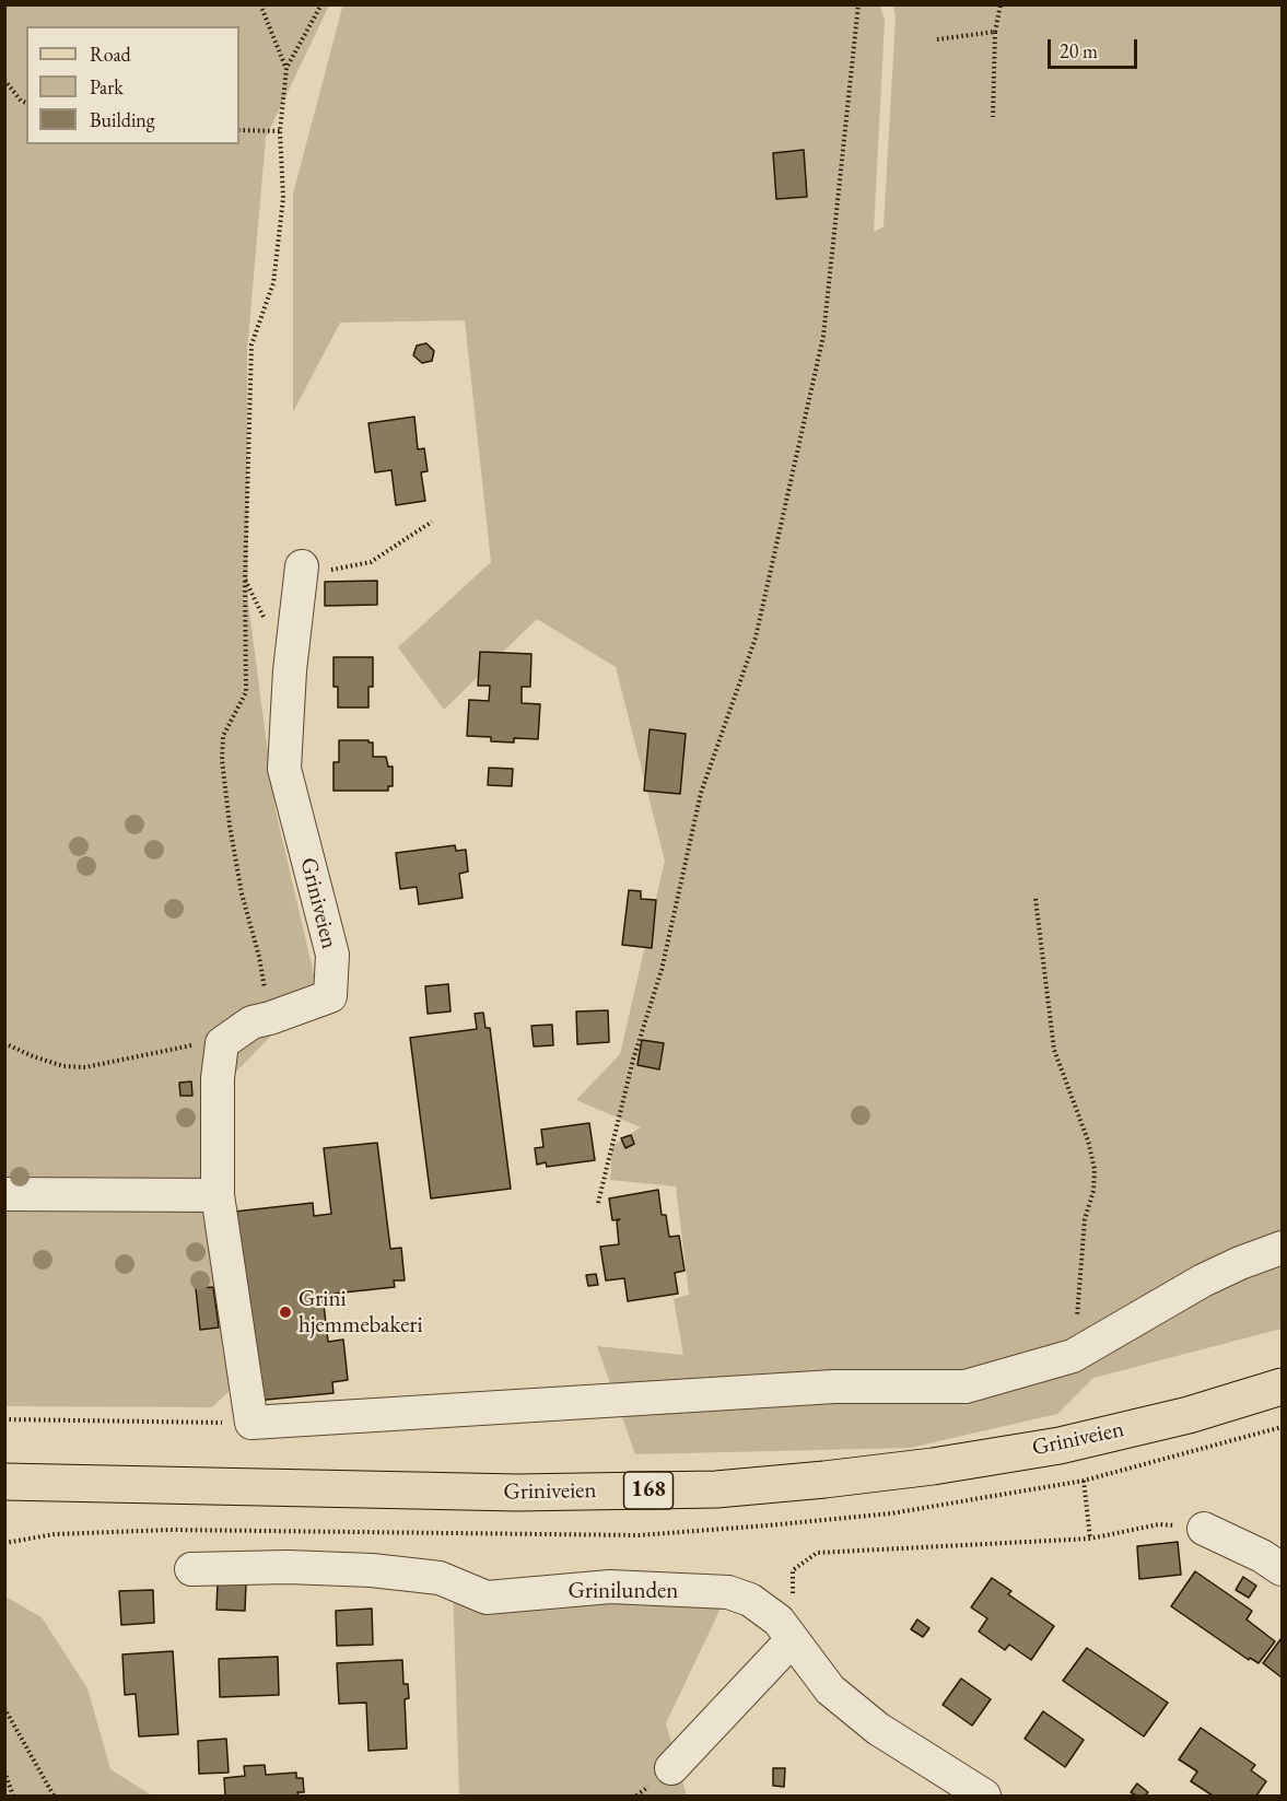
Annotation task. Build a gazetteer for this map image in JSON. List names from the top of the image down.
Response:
{
  "streets": {
    "main road": ["Griniveien", "168"],
    "street": ["Grinilunden"]
  },
  "places": ["Grini hjemmebakeri"],
  "legend": ["Road", "Park", "Building"],
  "scale_bar": "20 m"
}
